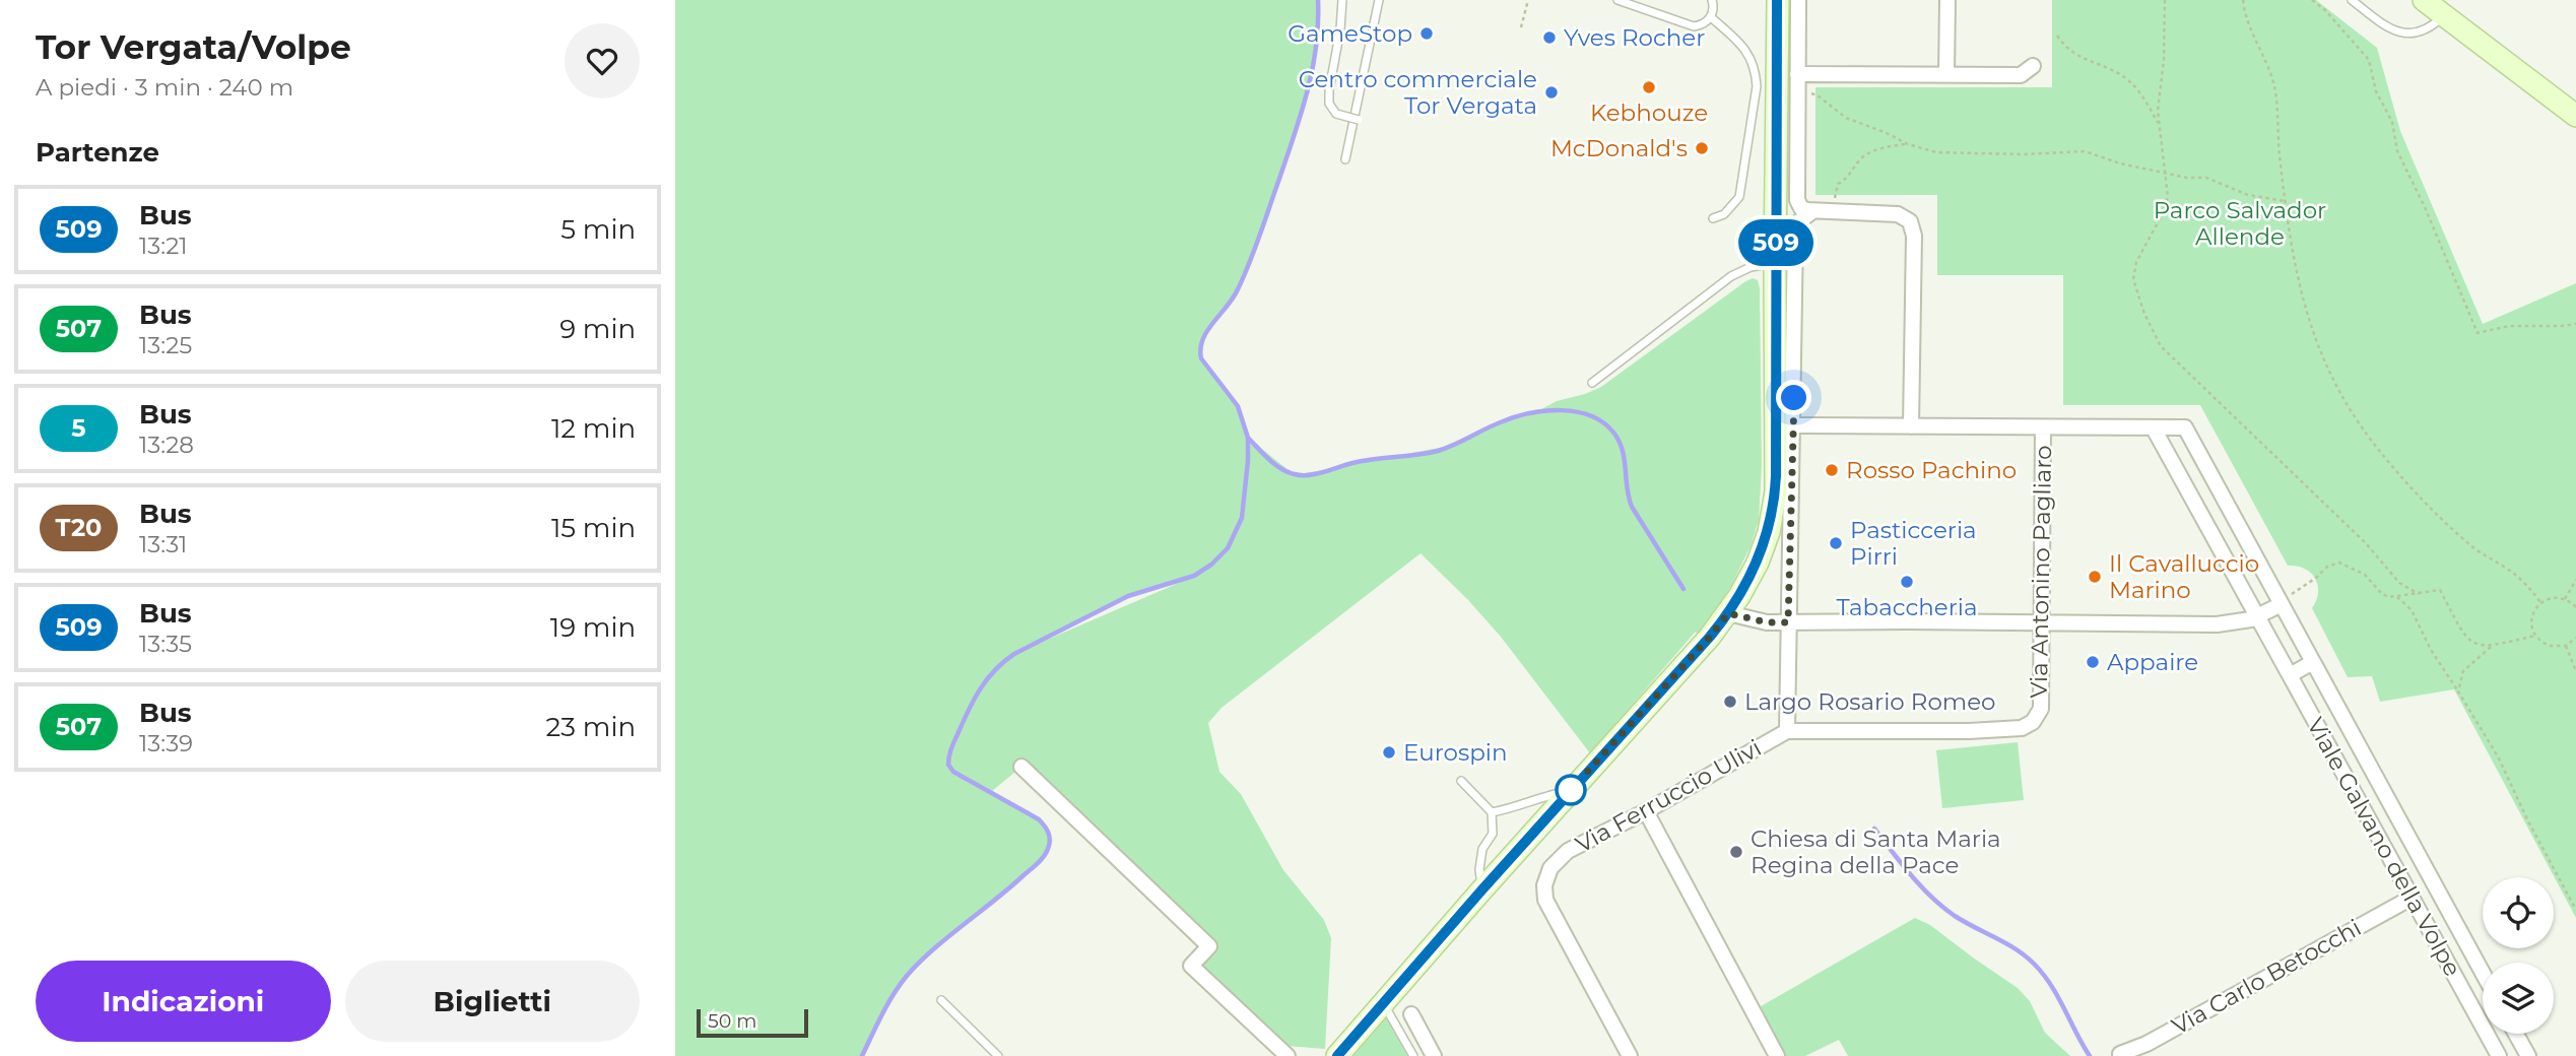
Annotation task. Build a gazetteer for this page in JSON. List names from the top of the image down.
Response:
{
  "streets": {
    "street": [
      "Via Antonino Pagliaro",
      "Via Ferruccio Ulivi",
      "Viale Galvano della Volpe",
      "Via Carlo Betocchi"
    ]
  },
  "crossings": [
    ["Via Antonino Pagliaro", "Via Ferruccio Ulivi"],
    ["Viale Galvano della Volpe", "Via Carlo Betocchi"]
  ],
  "parks": ["Parco Salvador Allende"],
  "places": [
    "GameStop",
    "Yves Rocher",
    "Kebhouze",
    "Centro commerciale Tor Vergata",
    "McDonald's",
    "Rosso Pachino",
    "Pasticceria Pirri",
    "Il Cavalluccio Marino",
    "Tabaccheria",
    "Appaire",
    "Largo Rosario Romeo",
    "Eurospin",
    "Chiesa di Santa Maria Regina della Pace"
  ],
  "lines": ["bus line 509"],
  "scale_bar": "50 m",
  "page": {
    "heading": [
      ["Tor Vergata/Volpe", "A piedi · 3 min · 240 m"],
      "Partenze"
    ],
    "on_map": "509",
    "list": [
      {
        "mark": "509",
        "name": "Bus",
        "note": "13:21",
        "value": "5 min"
      },
      {
        "mark": "507",
        "name": "Bus",
        "note": "13:25",
        "value": "9 min"
      },
      {
        "mark": "5",
        "name": "Bus",
        "note": "13:28",
        "value": "12 min"
      },
      {
        "mark": "T20",
        "name": "Bus",
        "note": "13:31",
        "value": "15 min"
      },
      {
        "mark": "509",
        "name": "Bus",
        "note": "13:35",
        "value": "19 min"
      },
      {
        "mark": "507",
        "name": "Bus",
        "note": "13:39",
        "value": "23 min"
      }
    ],
    "buttons": ["Indicazioni", "Biglietti"],
    "scale": "50 m"
  }
}
